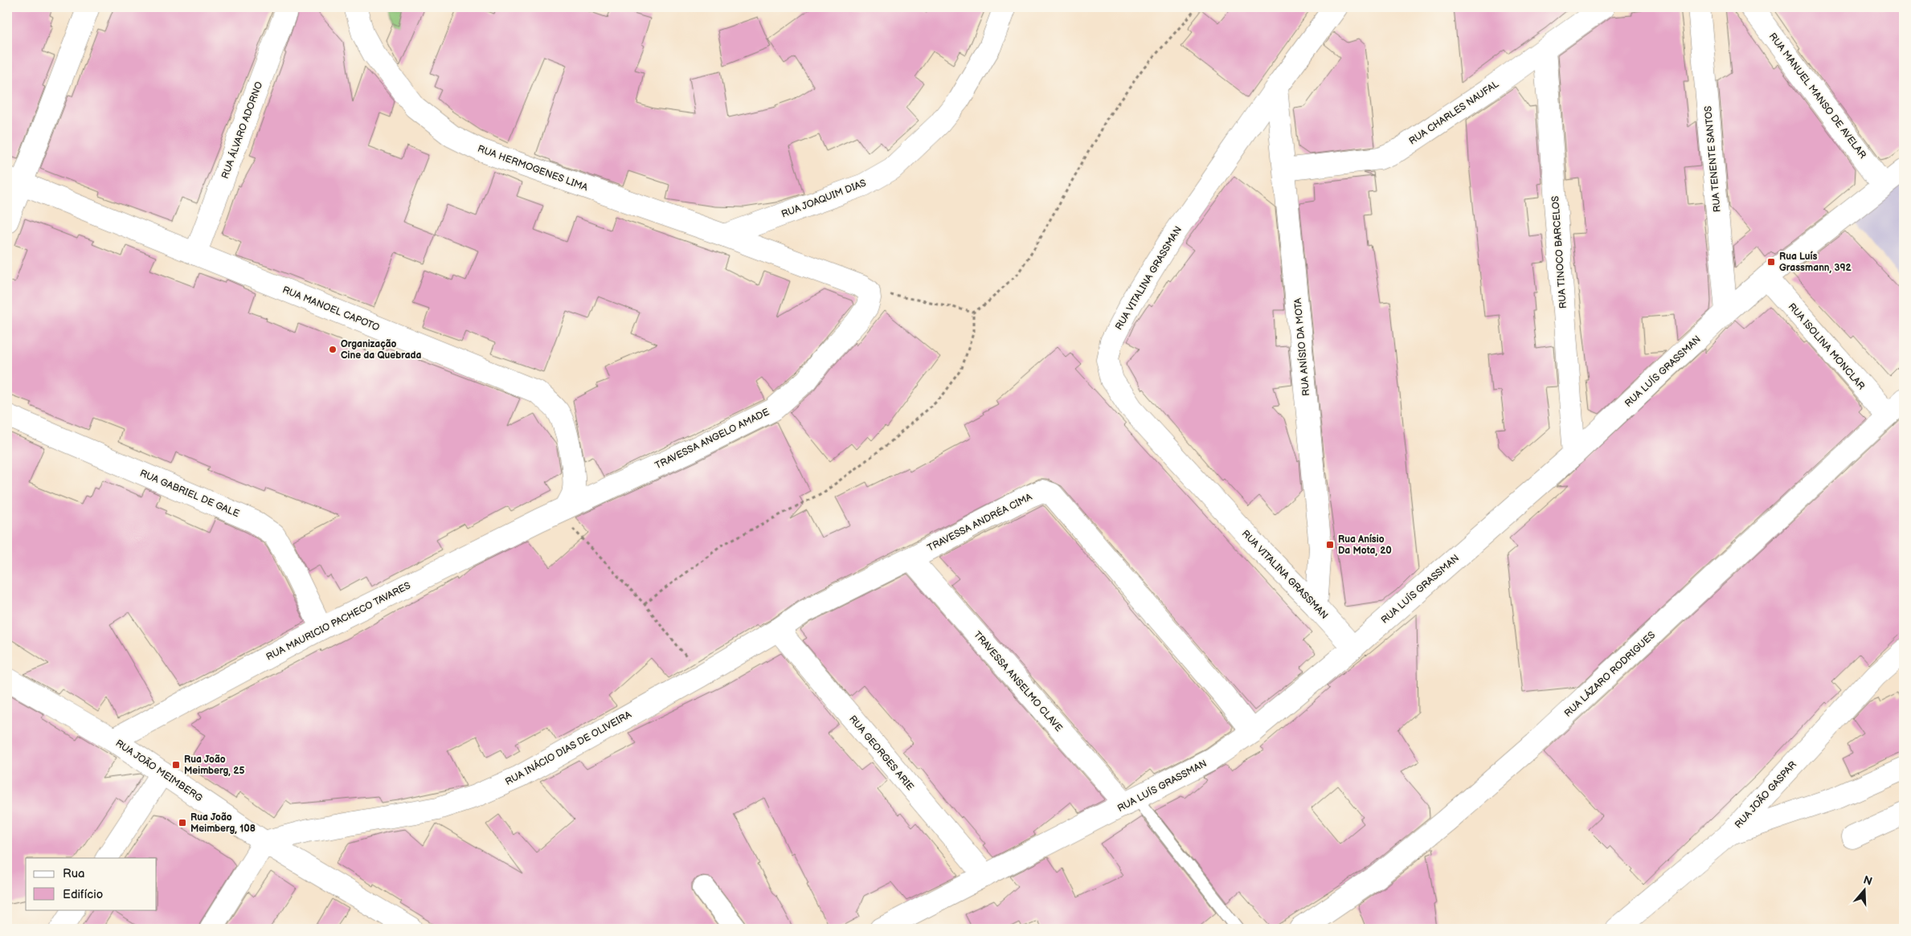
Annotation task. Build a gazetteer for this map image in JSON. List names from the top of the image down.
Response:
{
  "streets": {
    "street": [
      "RUA MANUEL MANSO DE AVELAR",
      "RUA CHARLES NAUFAL",
      "RUA ÁLVARO ADORNO",
      "RUA TENENTE SANTOS",
      "RUA HERMOGENES LIMA",
      "RUA JOAQUIM DIAS",
      "RUA TINOCO BARCELOS",
      "RUA VITALINA GRASSMAN",
      "RUA MANOEL CAPOTO",
      "RUA ISOLINA MONCLAR",
      "RUA ANÍSIO DA MOTA",
      "RUA LUÍS GRASSMAN",
      "TRAVESSA ANGELO AMADE",
      "RUA GABRIEL DE GALE",
      "TRAVESSA ANDRÉA CIMA",
      "RUA MAURICIO PACHECO TAVARES",
      "RUA LÁZARO RODRIGUES",
      "TRAVESSA ANSELMO CLAVE",
      "RUA INÁCIO DIAS DE OLIVEIRA",
      "RUA GEORGES ARIE",
      "RUA JOÃO MEIMBERG",
      "RUA JOÃO GASPAR"
    ]
  },
  "crossings": [
    ["RUA MANUEL MANSO DE AVELAR", "RUA LUÍS GRASSMAN"],
    ["RUA CHARLES NAUFAL", "RUA TINOCO BARCELOS"],
    ["RUA CHARLES NAUFAL", "RUA ANÍSIO DA MOTA"],
    ["RUA ÁLVARO ADORNO", "RUA MANOEL CAPOTO"],
    ["RUA TENENTE SANTOS", "RUA LUÍS GRASSMAN"],
    ["RUA HERMOGENES LIMA", "RUA JOAQUIM DIAS"],
    ["RUA TINOCO BARCELOS", "RUA LUÍS GRASSMAN"],
    ["RUA VITALINA GRASSMAN", "RUA ANÍSIO DA MOTA"],
    ["RUA VITALINA GRASSMAN", "RUA LUÍS GRASSMAN"],
    ["RUA MANOEL CAPOTO", "TRAVESSA ANGELO AMADE"],
    ["RUA MANOEL CAPOTO", "RUA MAURICIO PACHECO TAVARES"],
    ["RUA ISOLINA MONCLAR", "RUA LUÍS GRASSMAN"],
    ["RUA ISOLINA MONCLAR", "RUA LÁZARO RODRIGUES"],
    ["RUA LUÍS GRASSMAN", "TRAVESSA ANDRÉA CIMA"],
    ["RUA LUÍS GRASSMAN", "TRAVESSA ANSELMO CLAVE"],
    ["RUA LUÍS GRASSMAN", "RUA GEORGES ARIE"],
    ["TRAVESSA ANGELO AMADE", "RUA MAURICIO PACHECO TAVARES"],
    ["RUA GABRIEL DE GALE", "RUA MAURICIO PACHECO TAVARES"],
    ["TRAVESSA ANDRÉA CIMA", "TRAVESSA ANSELMO CLAVE"],
    ["TRAVESSA ANDRÉA CIMA", "RUA INÁCIO DIAS DE OLIVEIRA"],
    ["TRAVESSA ANDRÉA CIMA", "RUA GEORGES ARIE"],
    ["RUA MAURICIO PACHECO TAVARES", "RUA JOÃO MEIMBERG"],
    ["RUA INÁCIO DIAS DE OLIVEIRA", "RUA JOÃO MEIMBERG"]
  ],
  "places": {
    "transit": [
      "Rua Luís Grassmann, 392",
      "Rua Anísio Da Mota, 20",
      "Rua João Meimberg, 25",
      "Rua João Meimberg, 108"
    ],
    "other": ["Organização Cine da Quebrada"]
  },
  "legend": ["Rua", "Edifício"],
  "north": "top"
}
